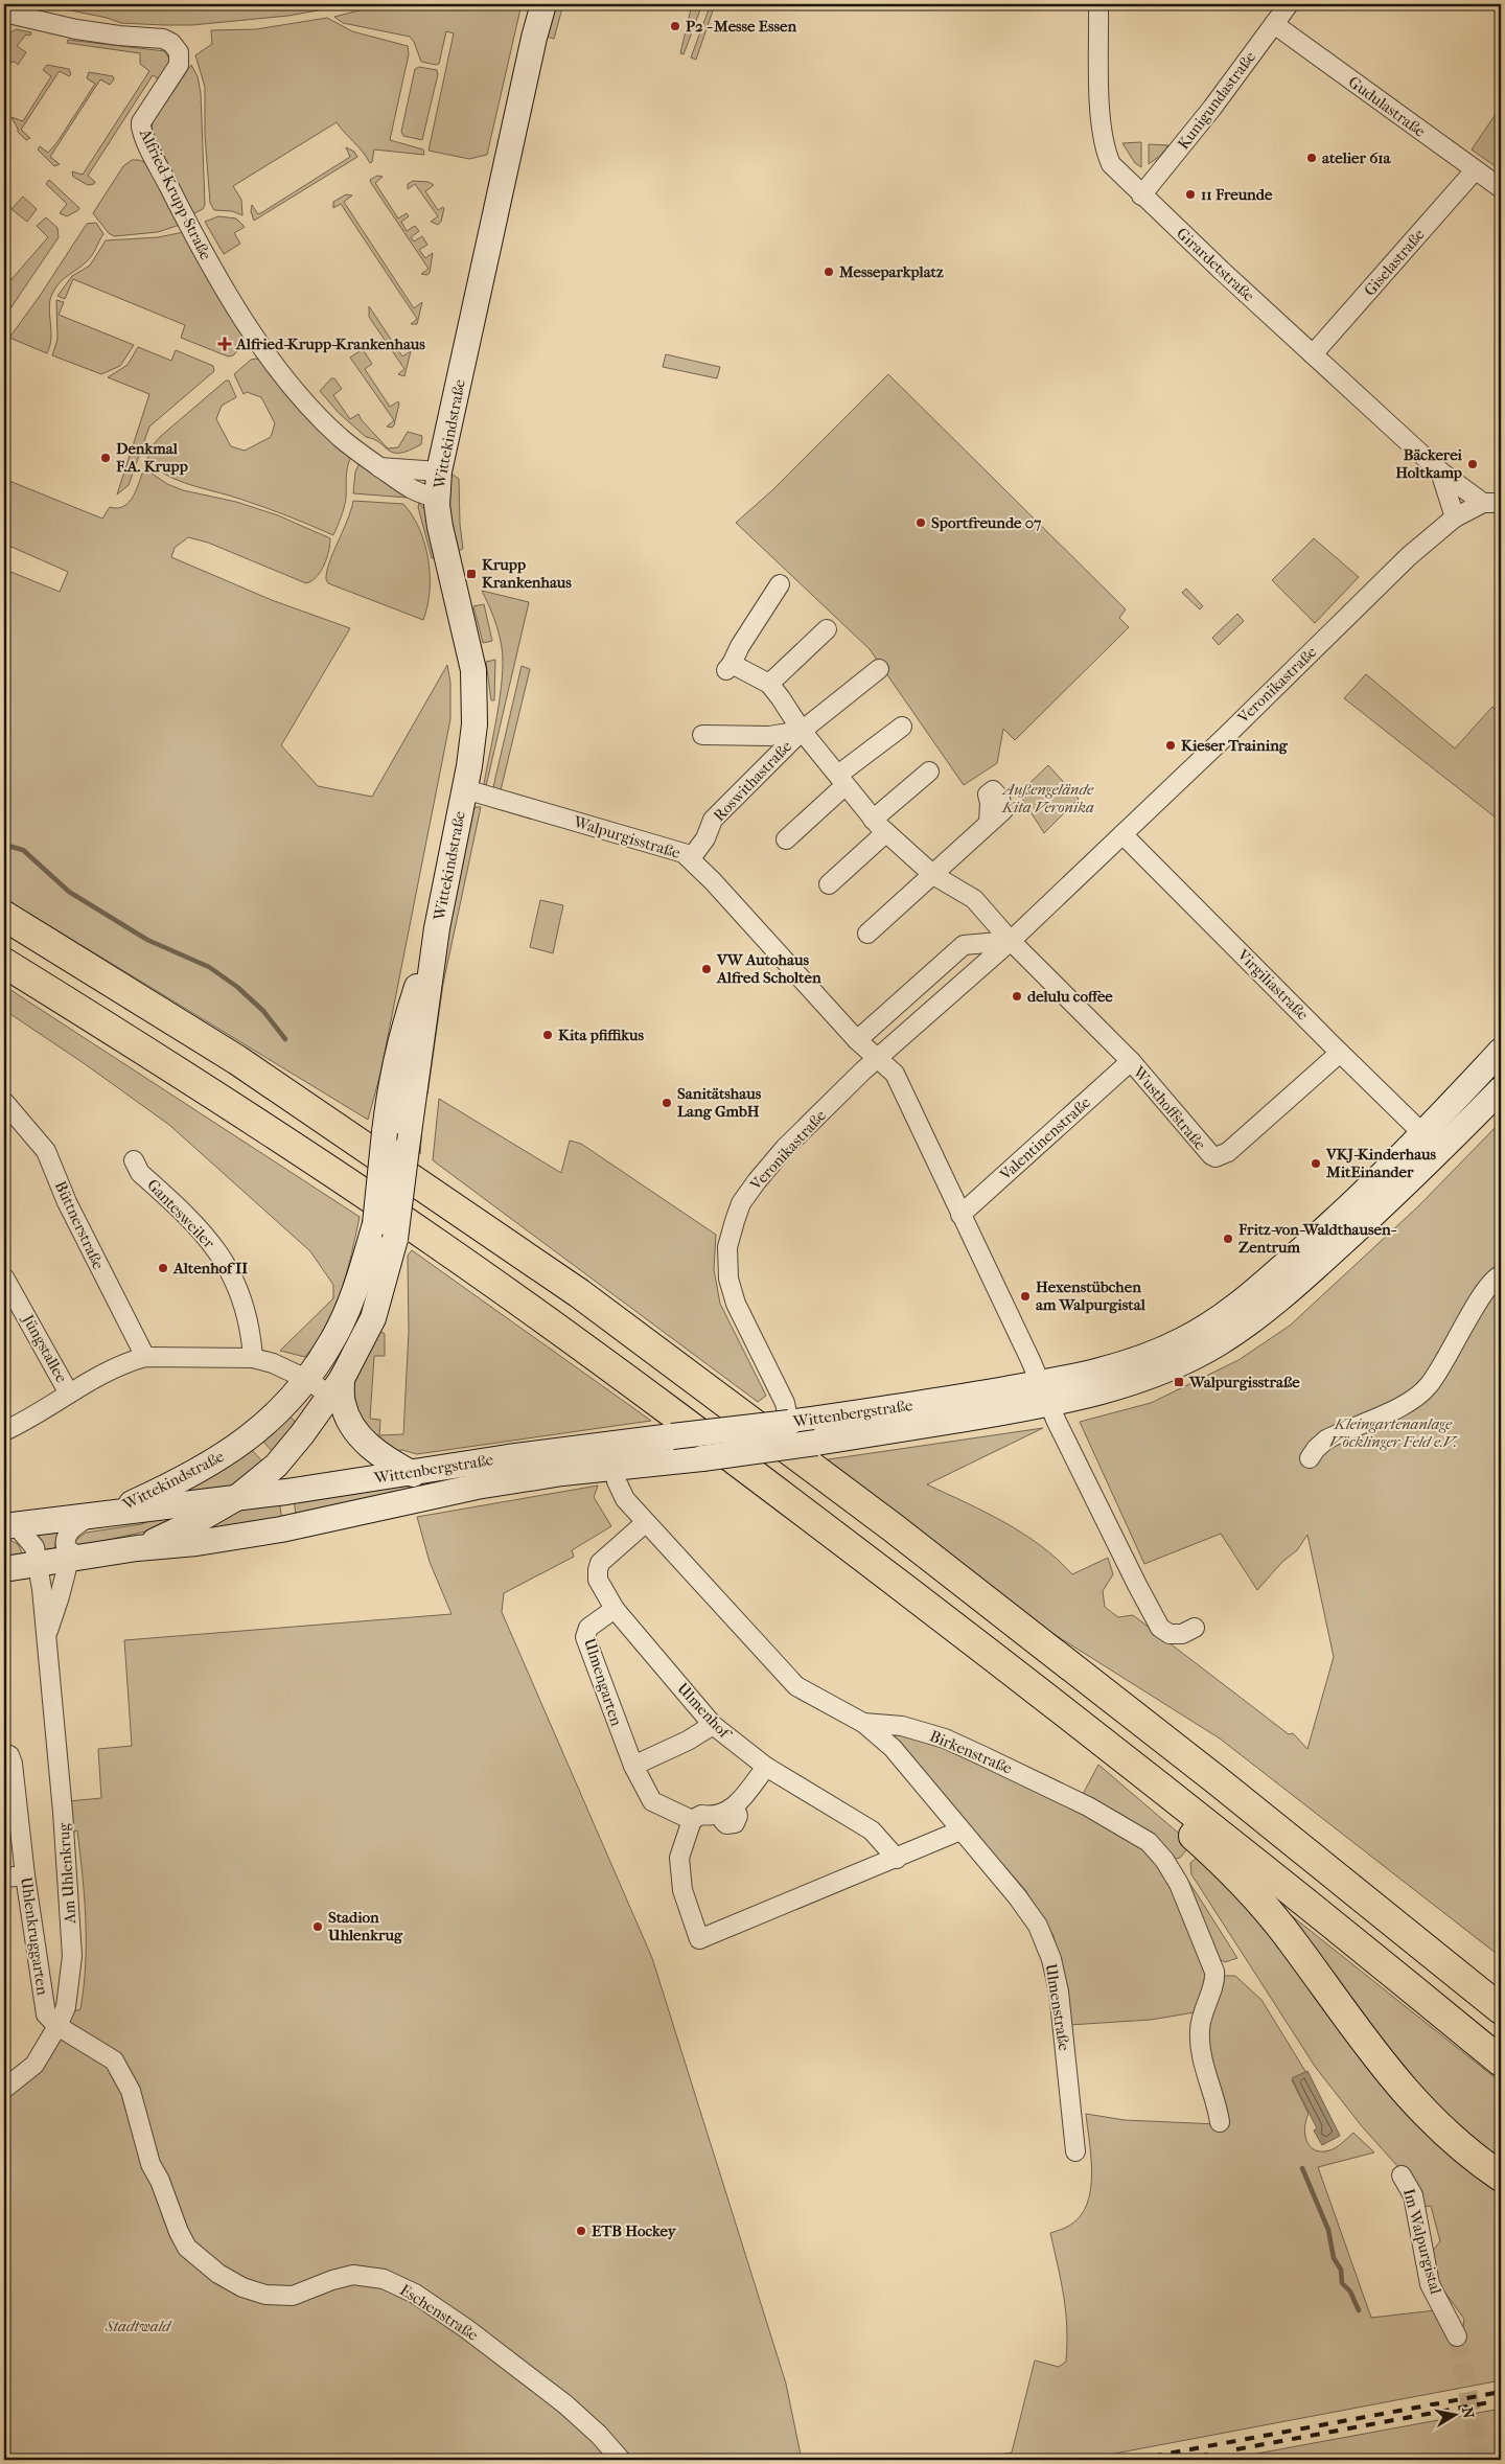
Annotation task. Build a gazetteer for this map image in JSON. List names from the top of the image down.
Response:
{
  "streets": {
    "main road": ["Wittekindstraße", "Wittenbergstraße"],
    "street": [
      "Kunigundastraße",
      "Gudulastraße",
      "Alfried-Krupp-Straße",
      "Giselastraße",
      "Girardetstraße",
      "Veronikastraße",
      "Roswithastraße",
      "Walpurgisstraße",
      "Virgiliastraße",
      "Wusthoffstraße",
      "Valentinenstraße",
      "Gantesweiler",
      "Büttnerstraße",
      "Jüngstallee",
      "Ulmengarten",
      "Ulmenhof",
      "Birkenstraße",
      "Am Uhlenkrug",
      "Uhlenkruggarten",
      "Ulmenstraße",
      "Im Walpurgistal",
      "Eschenstraße"
    ]
  },
  "crossings": [
    ["Kunigundastraße", "Gudulastraße"],
    ["Kunigundastraße", "Girardetstraße"],
    ["Gudulastraße", "Giselastraße"],
    ["Alfried-Krupp-Straße", "Wittekindstraße"],
    ["Giselastraße", "Girardetstraße"],
    ["Girardetstraße", "Veronikastraße"],
    ["Wittekindstraße", "Walpurgisstraße"],
    ["Wittekindstraße", "Wittenbergstraße"],
    ["Veronikastraße", "Roswithastraße"],
    ["Veronikastraße", "Walpurgisstraße"],
    ["Veronikastraße", "Virgiliastraße"],
    ["Veronikastraße", "Wusthoffstraße"],
    ["Veronikastraße", "Wittenbergstraße"],
    ["Roswithastraße", "Walpurgisstraße"],
    ["Roswithastraße", "Wusthoffstraße"],
    ["Walpurgisstraße", "Valentinenstraße"],
    ["Walpurgisstraße", "Wittenbergstraße"],
    ["Virgiliastraße", "Wusthoffstraße"],
    ["Virgiliastraße", "Wittenbergstraße"],
    ["Wusthoffstraße", "Valentinenstraße"],
    ["Wittenbergstraße", "Birkenstraße"],
    ["Wittenbergstraße", "Am Uhlenkrug"],
    ["Ulmengarten", "Ulmenhof"],
    ["Ulmenhof", "Birkenstraße"],
    ["Birkenstraße", "Ulmenstraße"],
    ["Am Uhlenkrug", "Uhlenkruggarten"],
    ["Am Uhlenkrug", "Eschenstraße"],
    ["Uhlenkruggarten", "Eschenstraße"]
  ],
  "parks": ["Außengelände Kita Veronika", "Kleingartenanlage Vöcklinger Feld e.V.", "Stadtwald"],
  "places": {
    "other": [
      "P2 - Messe Essen",
      "atelier 61a",
      "11 Freunde",
      "Messeparkplatz",
      "Denkmal F.A. Krupp",
      "Bäckerei Holtkamp",
      "Sportfreunde 07",
      "Kieser Training",
      "VW Autohaus Alfred Scholten",
      "delulu coffee",
      "Kita pfiffikus",
      "Sanitätshaus Lang GmbH",
      "VKJ-Kinderhaus MitEinander",
      "Fritz-von-Waldthausen- Zentrum",
      "Altenhof II",
      "Hexenstübchen am Walpurgistal",
      "Stadion Uhlenkrug",
      "ETB Hockey"
    ],
    "health": ["Alfried-Krupp-Krankenhaus"],
    "transit": ["Krupp Krankenhaus", "Walpurgisstraße"]
  },
  "north": "right"
}
